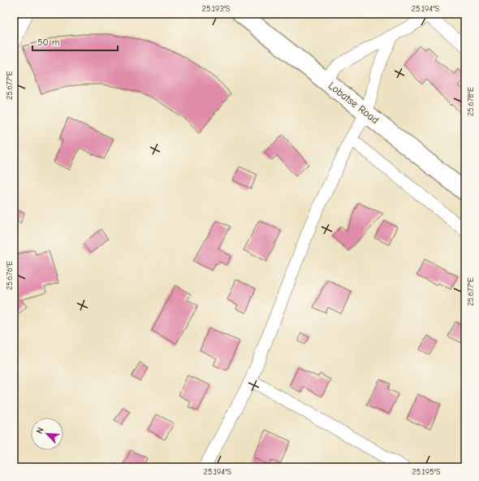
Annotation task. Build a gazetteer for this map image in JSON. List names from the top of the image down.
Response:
{
  "streets": {
    "highway": ["Lobatse Road"]
  },
  "scale_bar": "50 m",
  "north": "top left",
  "coordinates": [
    "25.193°S",
    "25.194°S",
    "25.677°E",
    "25.678°E",
    "25.676°E",
    "25.195°S"
  ]
}
